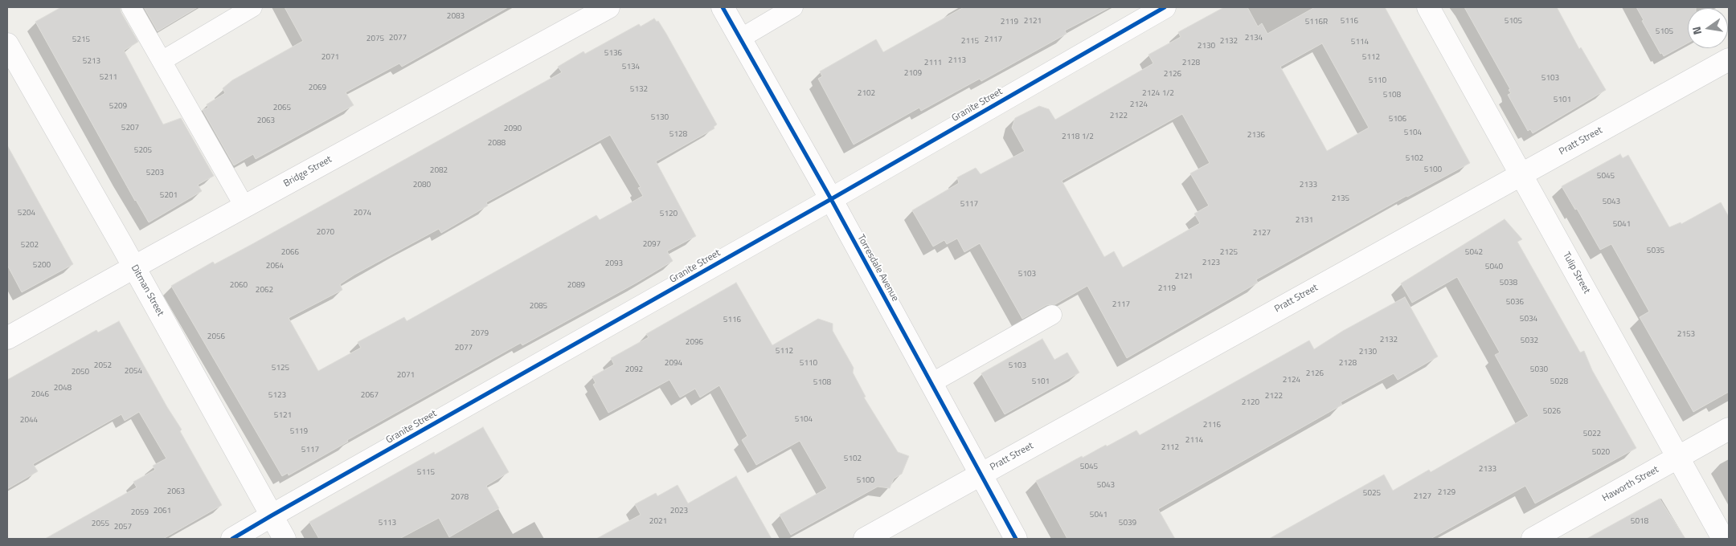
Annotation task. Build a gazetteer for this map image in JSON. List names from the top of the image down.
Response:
{
  "streets": {
    "street": [
      "Granite Street",
      "Pratt Street",
      "Bridge Street",
      "Torresdale Avenue",
      "Tulip Street",
      "Ditman Street",
      "Haworth Street"
    ]
  },
  "crossings": [
    ["Granite Street", "Torresdale Avenue"],
    ["Granite Street", "Ditman Street"],
    ["Pratt Street", "Torresdale Avenue"],
    ["Pratt Street", "Tulip Street"],
    ["Bridge Street", "Ditman Street"],
    ["Tulip Street", "Haworth Street"]
  ],
  "house_numbers": [
    "2083",
    "2121",
    "5116",
    "5105",
    "2119",
    "5116R",
    "5105",
    "2077",
    "2134",
    "2075",
    "5215",
    "2117",
    "2115",
    "2132",
    "5114",
    "2130",
    "5136",
    "2071",
    "5112",
    "2113",
    "5213",
    "2111",
    "2128",
    "5134",
    "2109",
    "2126",
    "5211",
    "5103",
    "5110",
    "2069",
    "5132",
    "2102",
    "2124 1/2",
    "5108",
    "5101",
    "2124",
    "5209",
    "2065",
    "2122",
    "5130",
    "5106",
    "2063",
    "5207",
    "2090",
    "5104",
    "5128",
    "2136",
    "2118 1/2",
    "2088",
    "5205",
    "5102",
    "5100",
    "2082",
    "5203",
    "5045",
    "2080",
    "2133",
    "5201",
    "2135",
    "5043",
    "5117",
    "5204",
    "2074",
    "5120",
    "2131",
    "5041",
    "2070",
    "2127",
    "2097",
    "5202",
    "5035",
    "2066",
    "2125",
    "5042",
    "2123",
    "2093",
    "5200",
    "2064",
    "5040",
    "5103",
    "2121",
    "5038",
    "2060",
    "2089",
    "2119",
    "2062",
    "5036",
    "2117",
    "2085",
    "5034",
    "5116",
    "2079",
    "2153",
    "2056",
    "2132",
    "5032",
    "2096",
    "2077",
    "5112",
    "2130",
    "2094",
    "5110",
    "2128",
    "2052",
    "5103",
    "5125",
    "2092",
    "5030",
    "2054",
    "2050",
    "2126",
    "2071",
    "2124",
    "5101",
    "5028",
    "5108",
    "2048",
    "2046",
    "5123",
    "2067",
    "2122",
    "2120",
    "5026",
    "5121",
    "5104",
    "2044",
    "2116",
    "5119",
    "5022",
    "2114",
    "2112",
    "5117",
    "5020",
    "5102",
    "5045",
    "2133",
    "5115",
    "5100",
    "5043",
    "2063",
    "2129",
    "5025",
    "2127",
    "2078",
    "2061",
    "2023",
    "2059",
    "5041",
    "2021",
    "5018",
    "5113",
    "5039",
    "2055",
    "2057"
  ],
  "north": "left"
}
